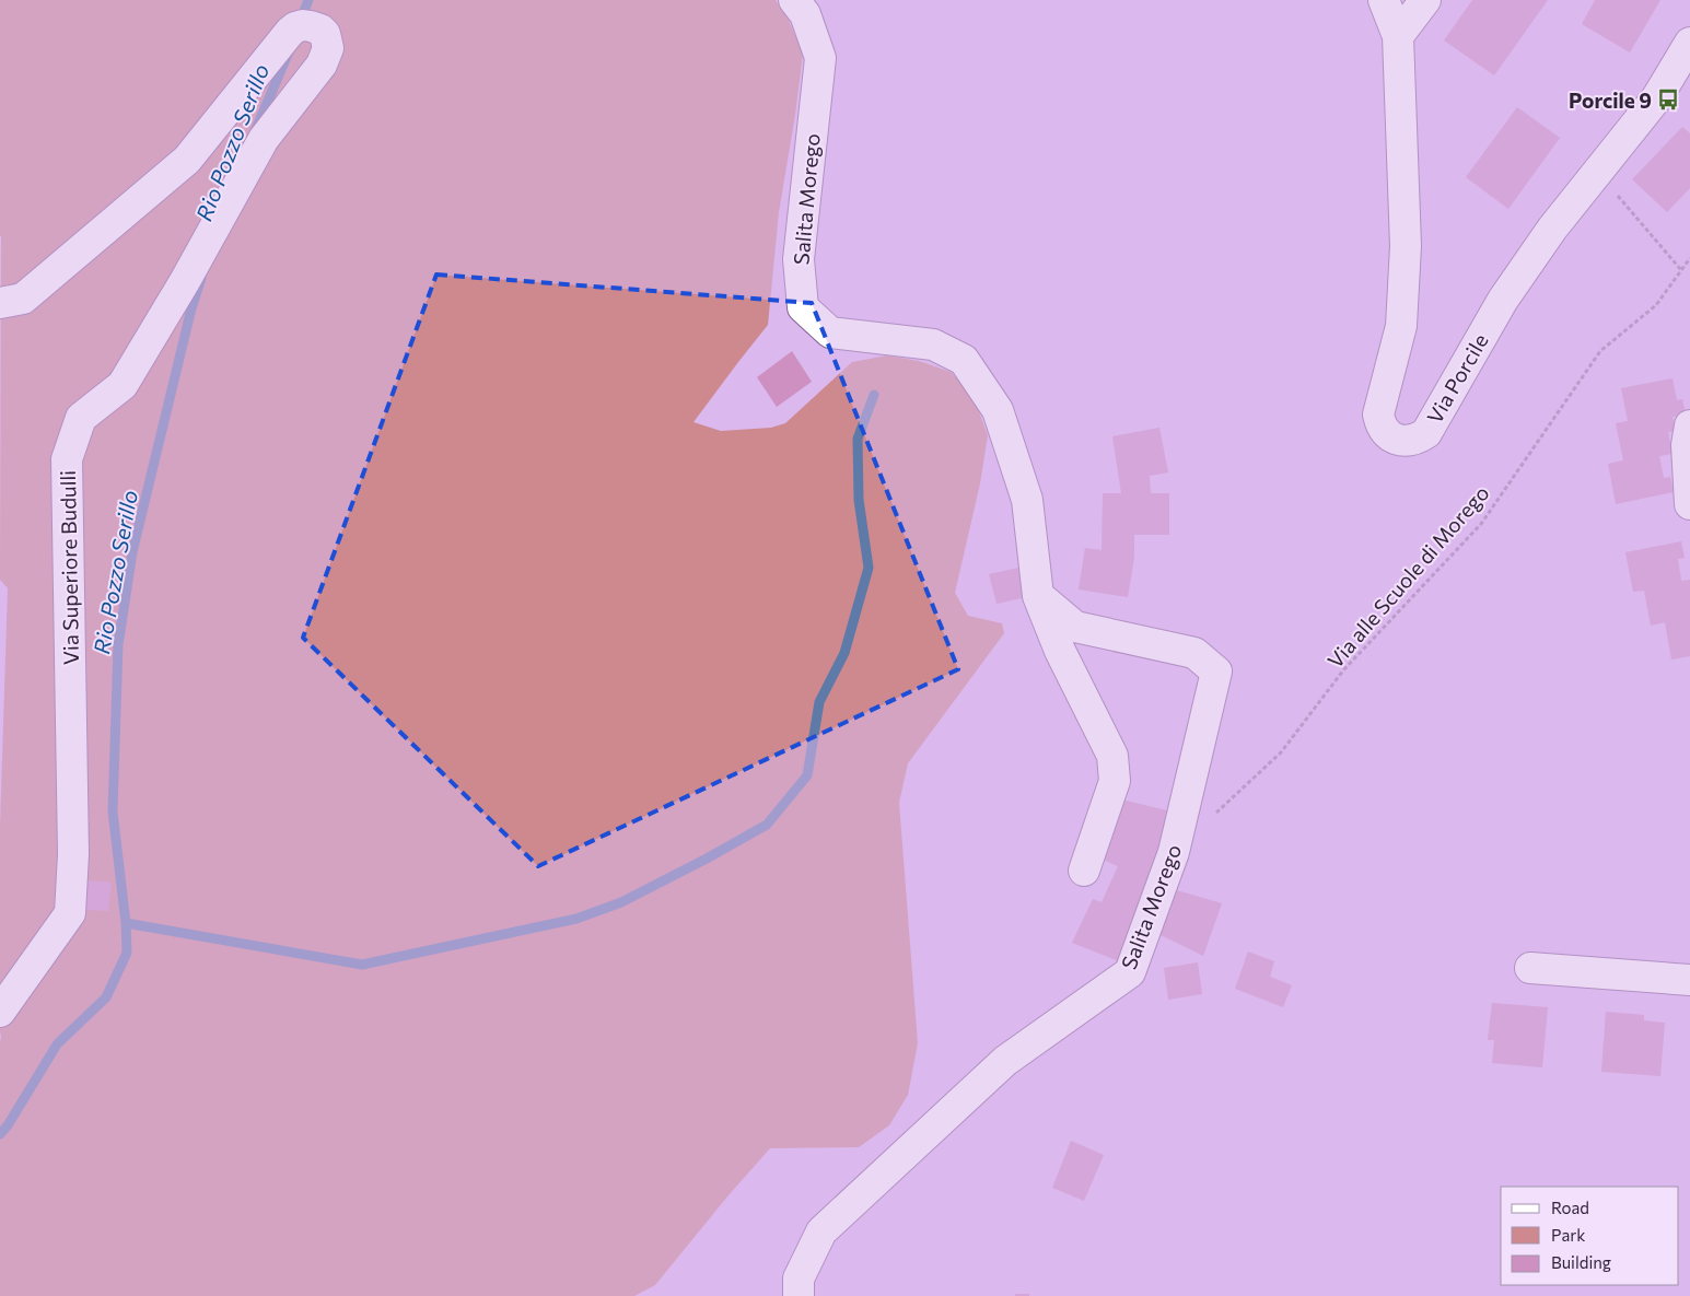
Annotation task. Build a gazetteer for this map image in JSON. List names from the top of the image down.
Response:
{
  "streets": {
    "street": ["Salita Morego", "Via Porcile", "Via Superiore Budulli"],
    "path": ["Via alle Scuole di Morego"]
  },
  "water": ["Rio Pozzo Serillo"],
  "places": {
    "bus stop": ["Porcile 9"]
  },
  "legend": ["Road", "Park", "Building"]
}
